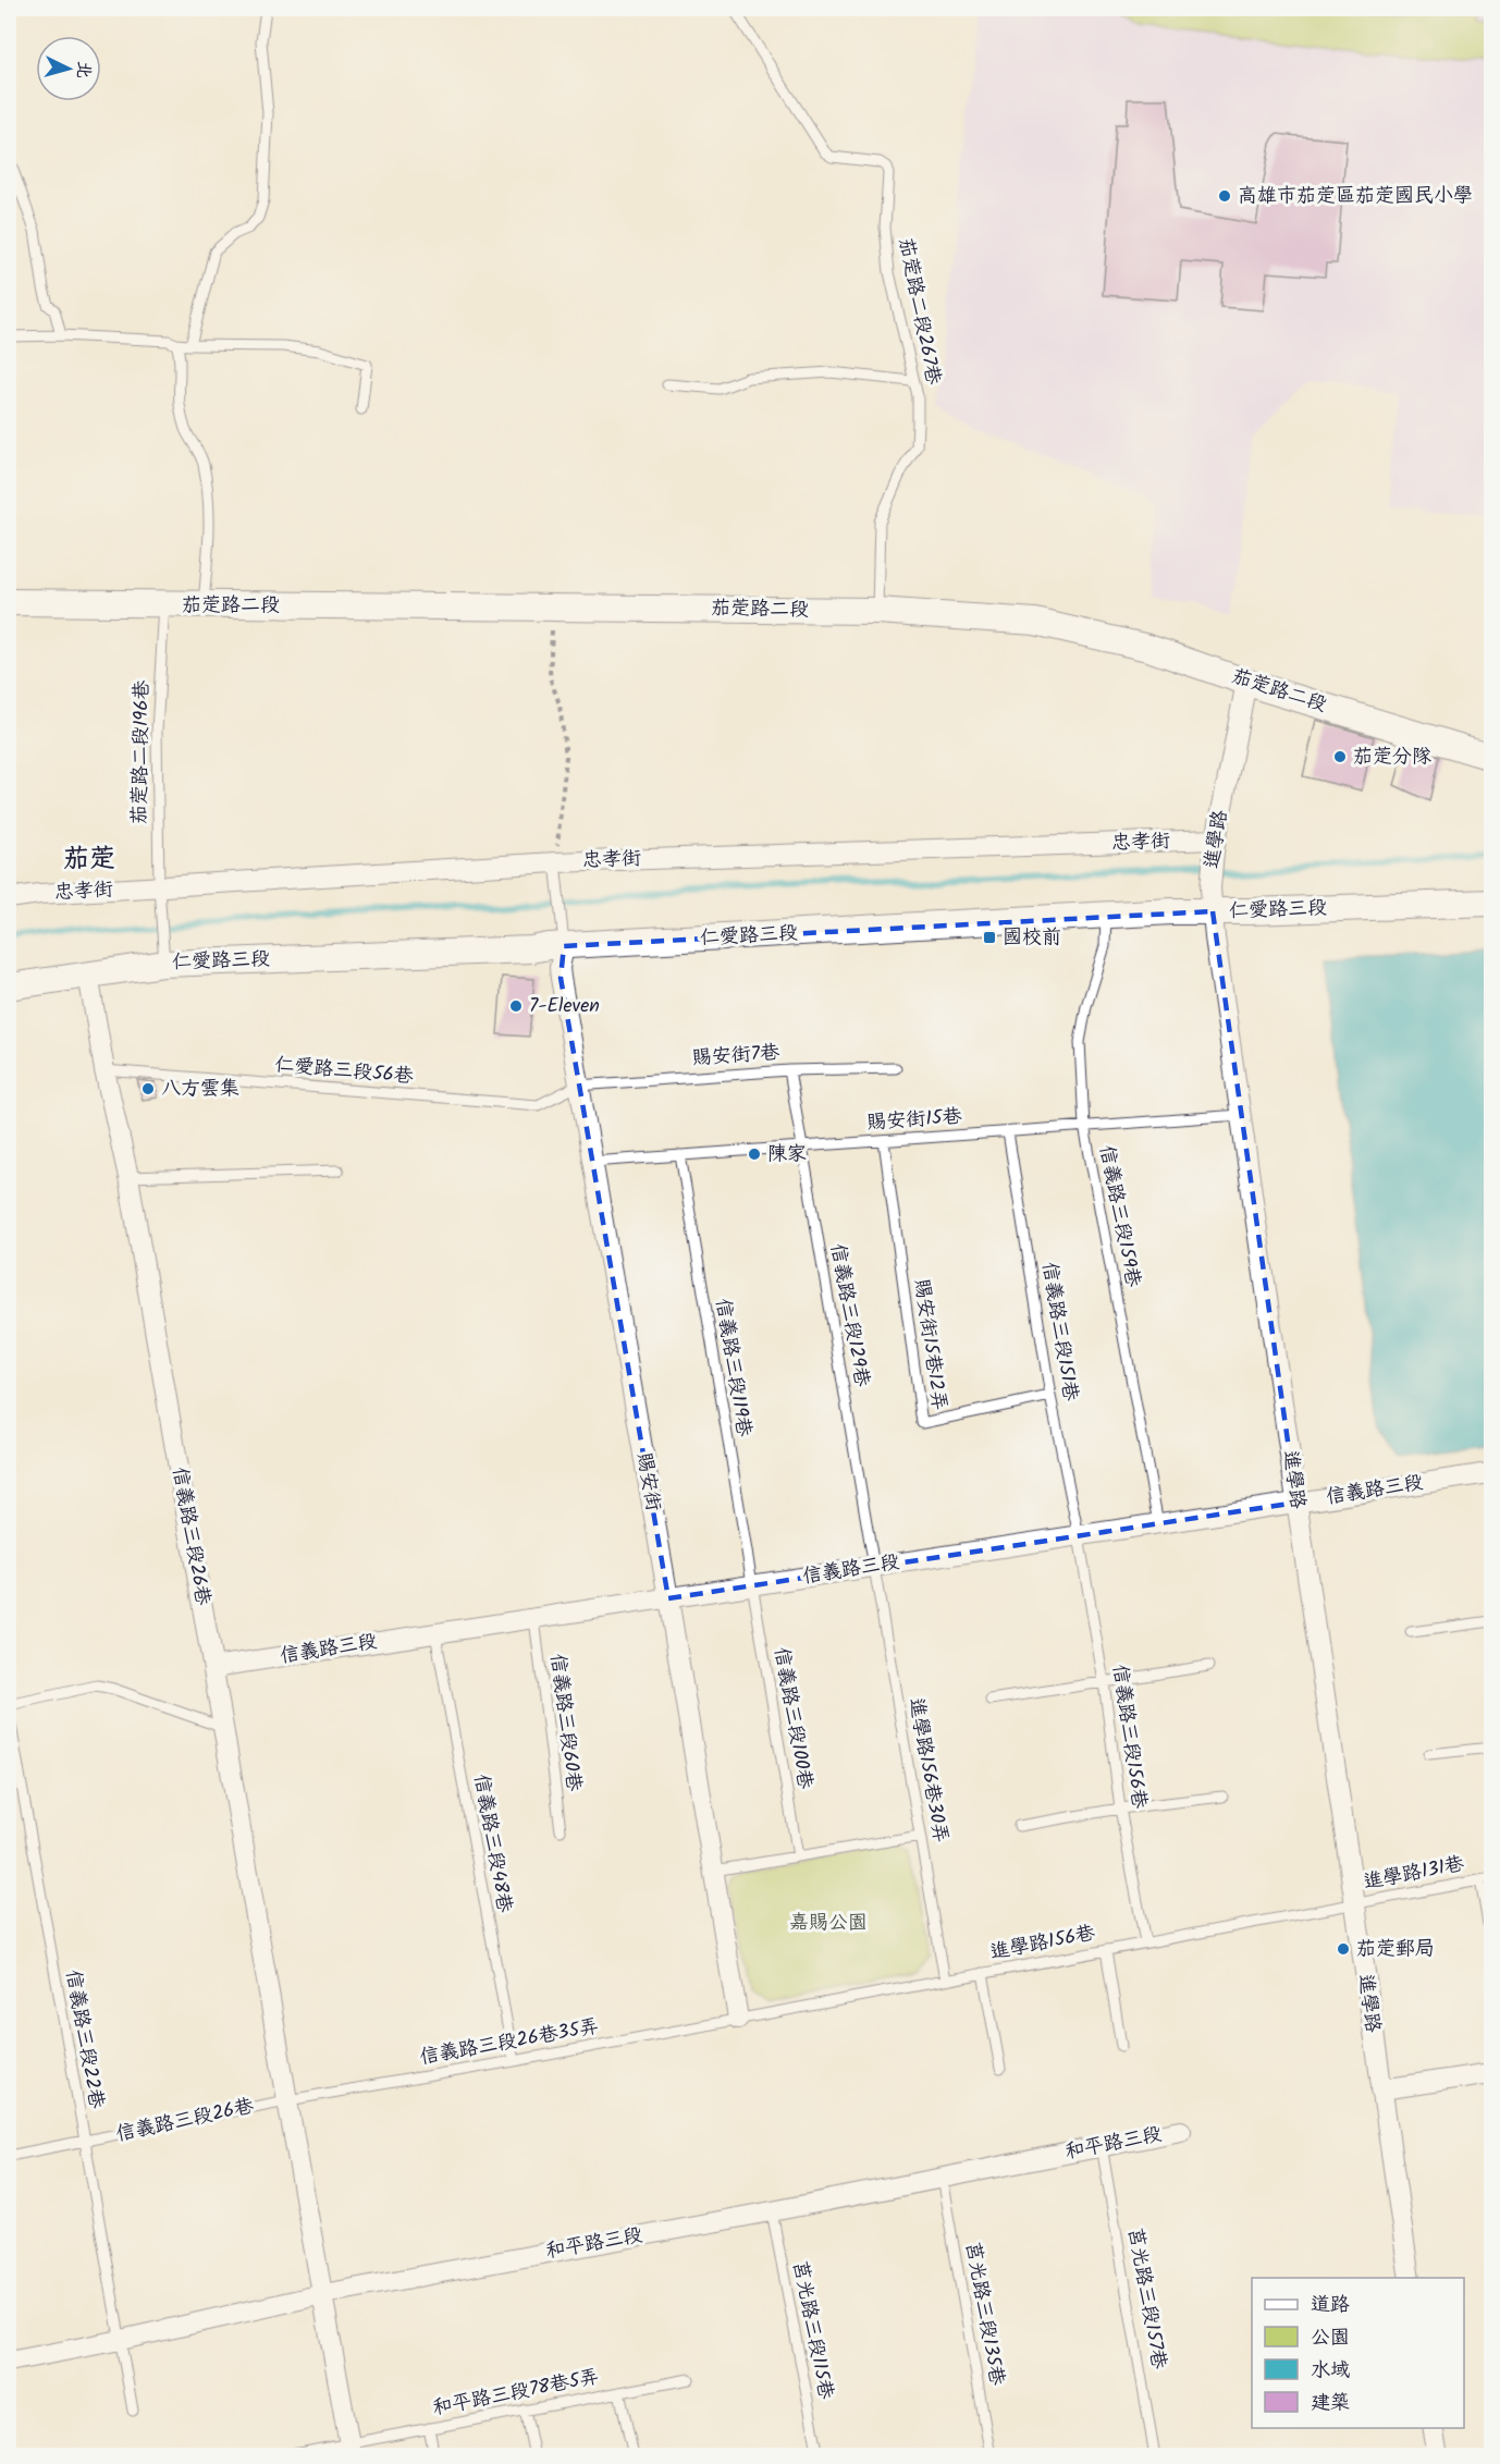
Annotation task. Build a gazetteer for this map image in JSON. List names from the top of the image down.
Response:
{
  "streets": {
    "street": [
      "茄萣路二段",
      "進學路",
      "忠孝街",
      "仁愛路三段",
      "賜安街",
      "信義路三段",
      "信義路三段26巷",
      "和平路三段"
    ],
    "lane": [
      "茄萣路二段267巷",
      "茄萣路二段196巷",
      "賜安街7巷",
      "仁愛路三段56巷",
      "賜安街15巷",
      "信義路三段159巷",
      "信義路三段129巷",
      "信義路三段151巷",
      "賜安街15巷12弄",
      "信義路三段119巷",
      "信義路三段100巷",
      "信義路三段60巷",
      "信義路三段156巷",
      "進學路156巷30弄",
      "信義路三段48巷",
      "進學路131巷",
      "進學路156巷",
      "信義路三段22巷",
      "信義路三段26巷35弄",
      "莒光路三段157巷",
      "莒光路三段135巷",
      "莒光路三段115巷",
      "和平路三段78巷5弄"
    ]
  },
  "crossings": [
    ["茄萣路二段267巷", "茄萣路二段"],
    ["茄萣路二段", "茄萣路二段196巷"],
    ["茄萣路二段", "進學路"],
    ["茄萣路二段196巷", "忠孝街"],
    ["茄萣路二段196巷", "仁愛路三段"],
    ["進學路", "忠孝街"],
    ["進學路", "仁愛路三段"],
    ["進學路", "賜安街15巷"],
    ["進學路", "信義路三段"],
    ["進學路", "進學路131巷"],
    ["進學路", "進學路156巷"],
    ["仁愛路三段", "信義路三段159巷"],
    ["仁愛路三段", "賜安街"],
    ["仁愛路三段", "信義路三段26巷"],
    ["賜安街7巷", "仁愛路三段56巷"],
    ["賜安街7巷", "信義路三段129巷"],
    ["賜安街7巷", "賜安街"],
    ["仁愛路三段56巷", "賜安街"],
    ["仁愛路三段56巷", "信義路三段26巷"],
    ["賜安街15巷", "信義路三段159巷"],
    ["賜安街15巷", "信義路三段129巷"],
    ["賜安街15巷", "信義路三段151巷"],
    ["賜安街15巷", "賜安街15巷12弄"],
    ["賜安街15巷", "信義路三段119巷"],
    ["賜安街15巷", "賜安街"],
    ["信義路三段159巷", "信義路三段"],
    ["信義路三段129巷", "信義路三段"],
    ["信義路三段129巷", "進學路156巷30弄"],
    ["信義路三段151巷", "賜安街15巷12弄"],
    ["信義路三段151巷", "信義路三段"],
    ["信義路三段151巷", "信義路三段156巷"],
    ["信義路三段119巷", "信義路三段"],
    ["信義路三段119巷", "信義路三段100巷"],
    ["賜安街", "信義路三段"],
    ["賜安街", "進學路156巷"],
    ["賜安街", "信義路三段26巷35弄"],
    ["信義路三段", "信義路三段26巷"],
    ["信義路三段", "信義路三段100巷"],
    ["信義路三段", "信義路三段60巷"],
    ["信義路三段", "信義路三段156巷"],
    ["信義路三段", "進學路156巷30弄"],
    ["信義路三段", "信義路三段48巷"],
    ["信義路三段26巷", "信義路三段22巷"],
    ["信義路三段26巷", "信義路三段26巷35弄"],
    ["信義路三段26巷", "和平路三段"],
    ["信義路三段26巷", "和平路三段78巷5弄"],
    ["信義路三段156巷", "進學路156巷"],
    ["進學路156巷30弄", "進學路156巷"],
    ["信義路三段48巷", "信義路三段26巷35弄"],
    ["進學路131巷", "進學路156巷"],
    ["進學路156巷", "信義路三段26巷35弄"],
    ["信義路三段22巷", "和平路三段"],
    ["和平路三段", "莒光路三段157巷"],
    ["和平路三段", "莒光路三段135巷"],
    ["和平路三段", "莒光路三段115巷"]
  ],
  "districts": ["茄萣"],
  "parks": ["嘉賜公園"],
  "places": {
    "other": [
      "高雄市茄萣區茄萣國民小學",
      "茄萣分隊",
      "7-Eleven",
      "八方雲集",
      "陳家",
      "茄萣郵局"
    ],
    "transit": ["國校前"]
  },
  "legend": [
    "道路",
    "公園",
    "水域",
    "建築"
  ],
  "north": "right"
}
